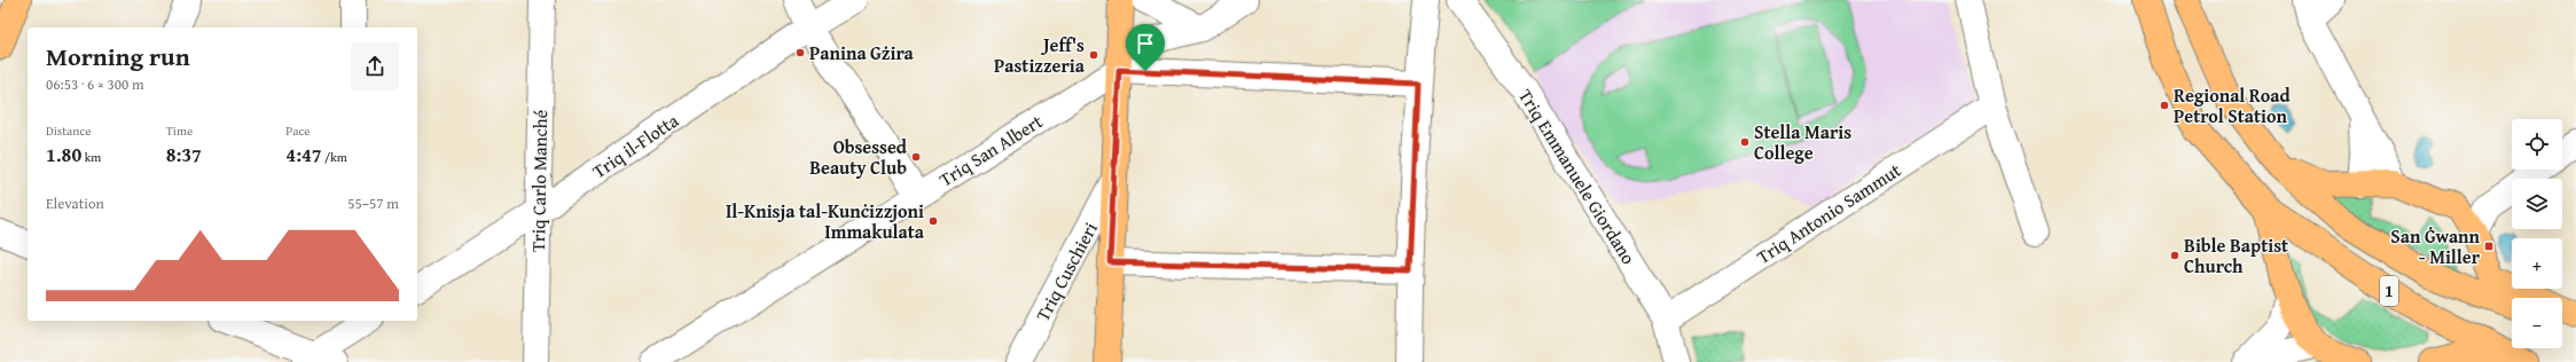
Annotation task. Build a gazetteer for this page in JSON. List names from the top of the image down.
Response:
{
  "streets": {
    "main road": ["1"],
    "street": [
      "Triq il-Flotta",
      "Triq San Albert",
      "Triq Emmanuele Giordano",
      "Triq Carlo Manché",
      "Triq Antonio Sammut",
      "Triq Cuschieri"
    ]
  },
  "crossings": [
    ["Triq il-Flotta", "Triq Carlo Manché"],
    ["Triq Emmanuele Giordano", "Triq Antonio Sammut"]
  ],
  "places": {
    "other": [
      "Panina Gżira",
      "Jeff's Pastizzeria",
      "Regional Road Petrol Station",
      "Stella Maris College",
      "Obsessed Beauty Club",
      "Il-Knisja tal-Kunċizzjoni Immakulata",
      "Bible Baptist Church"
    ],
    "transit": ["San Ġwann - Miller"]
  },
  "page": {
    "heading": ["Morning run", "06:53 · 6 × 300 m"],
    "stats": [
      ["Distance", "1.80 km"],
      ["Time", "8:37"],
      ["Pace", "4:47 /km"]
    ],
    "map_buttons": ["+", "−"],
    "chart": ["Elevation", "55–57 m"]
  }
}
